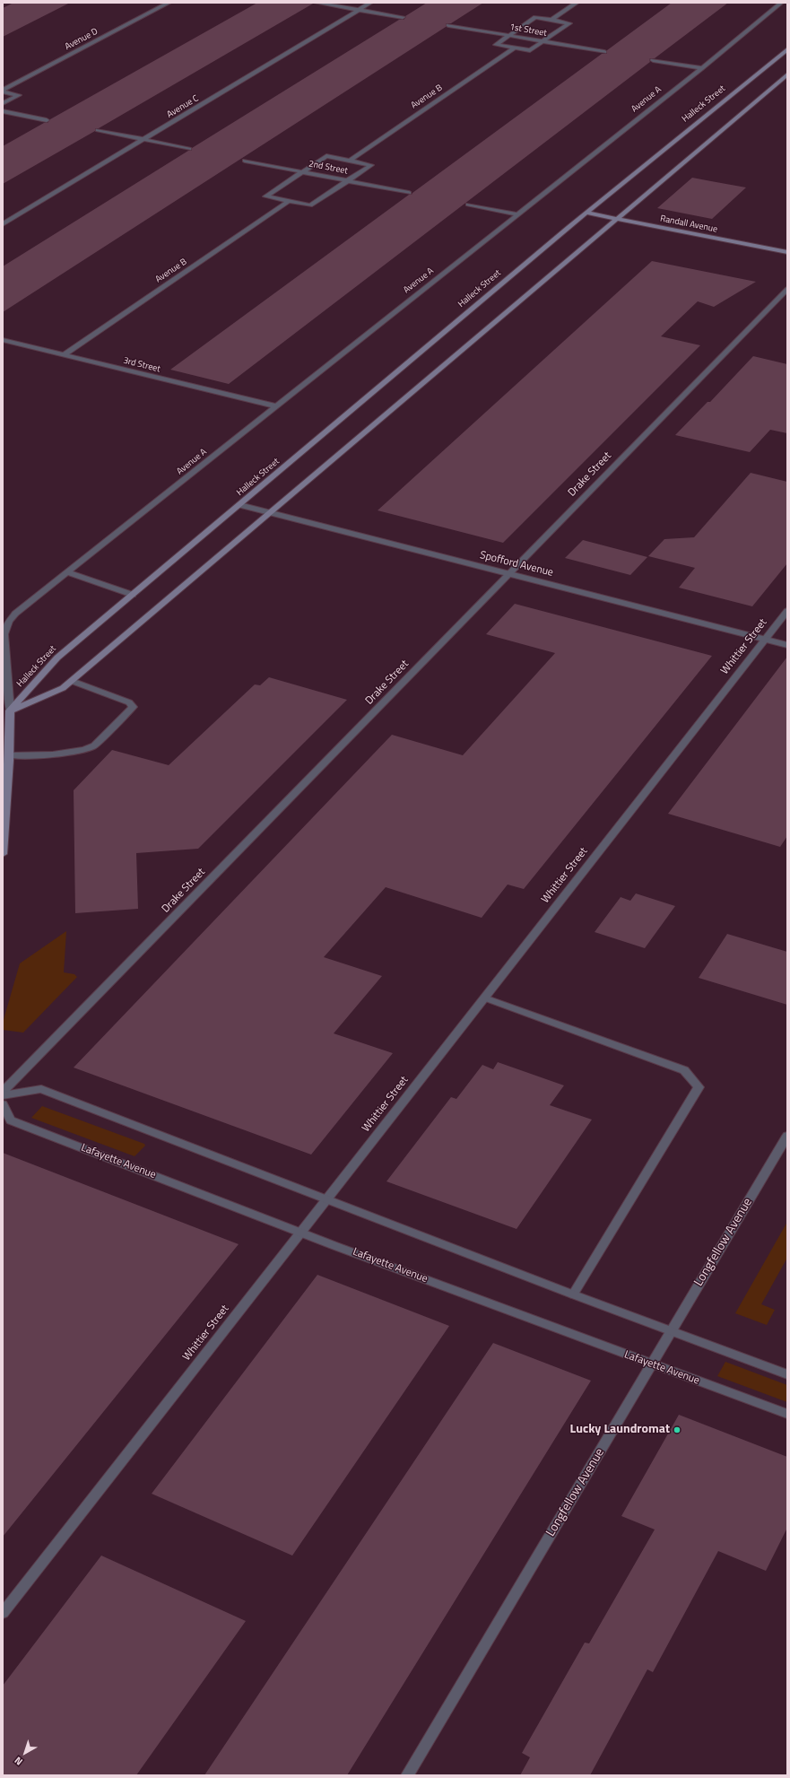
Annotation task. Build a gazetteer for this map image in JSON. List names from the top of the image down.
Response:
{
  "streets": {
    "main road": ["Halleck Street", "Randall Avenue"],
    "street": [
      "1st Street",
      "Avenue D",
      "Avenue B",
      "Avenue A",
      "Avenue C",
      "2nd Street",
      "3rd Street",
      "Drake Street",
      "Spofford Avenue",
      "Whittier Street",
      "Lafayette Avenue",
      "Longfellow Avenue"
    ]
  },
  "crossings": [
    ["Avenue B", "3rd Street"],
    ["Avenue A", "Halleck Street"],
    ["Avenue A", "3rd Street"],
    ["Halleck Street", "Randall Avenue"],
    ["Halleck Street", "Spofford Avenue"],
    ["Drake Street", "Spofford Avenue"],
    ["Spofford Avenue", "Whittier Street"],
    ["Whittier Street", "Lafayette Avenue"],
    ["Lafayette Avenue", "Longfellow Avenue"]
  ],
  "places": ["Lucky Laundromat"],
  "north": "bottom left"
}
